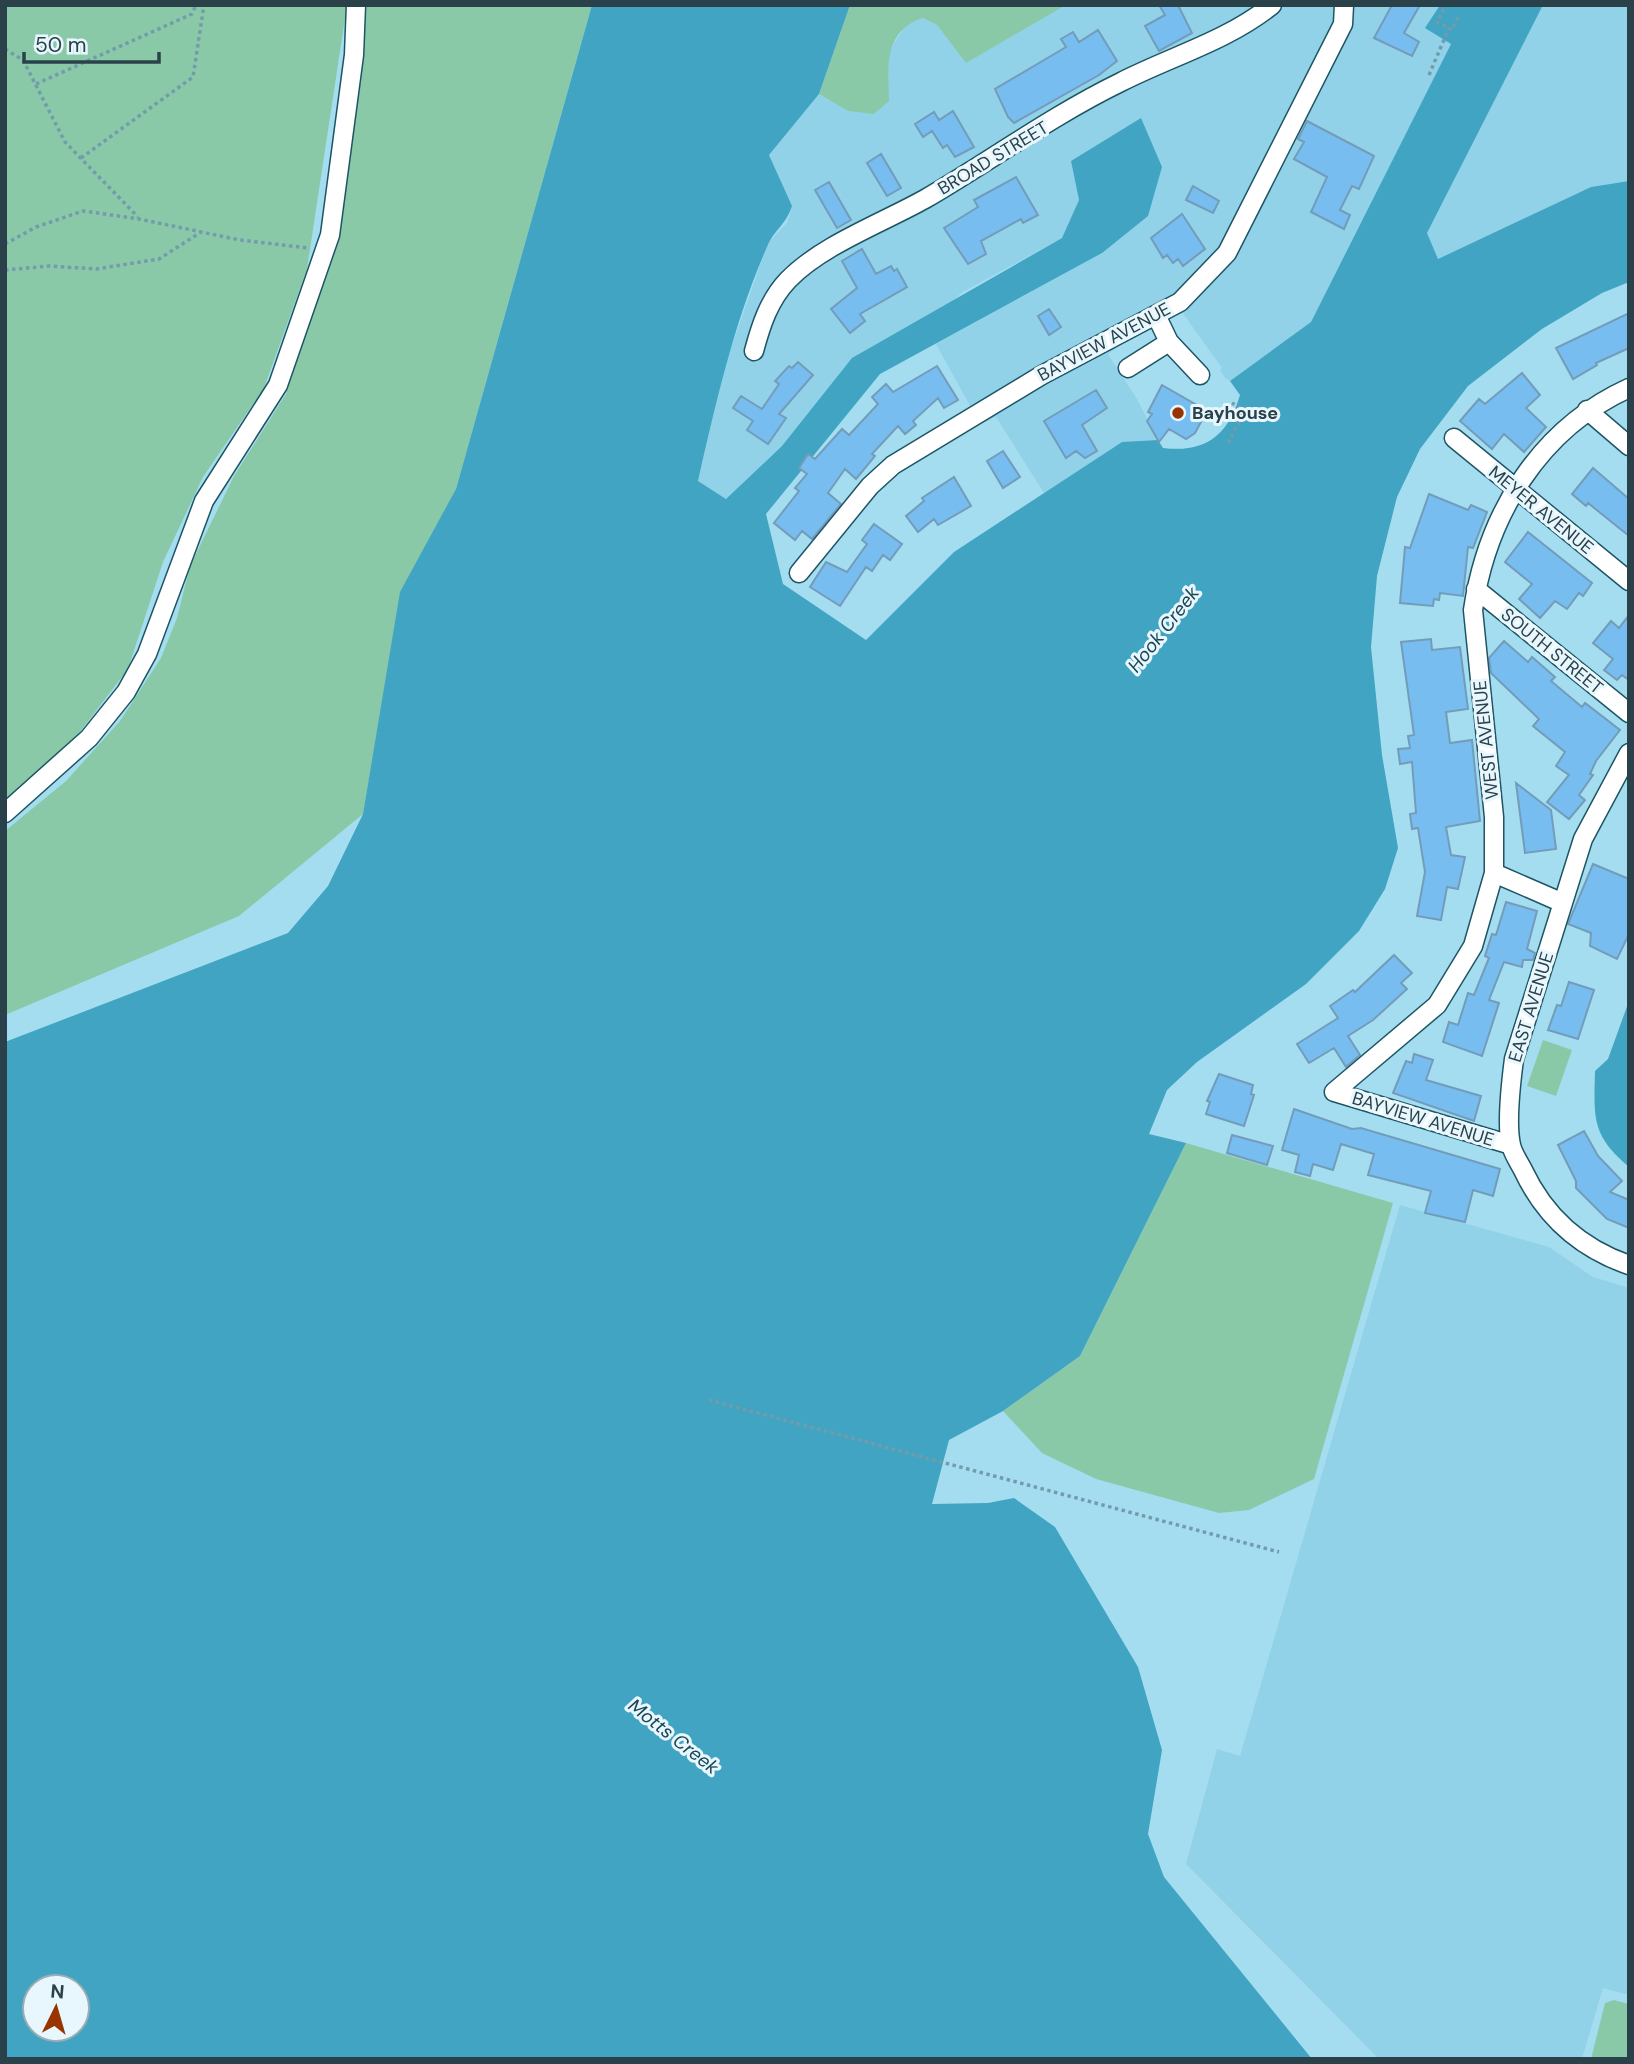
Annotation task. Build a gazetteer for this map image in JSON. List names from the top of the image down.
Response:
{
  "streets": {
    "street": [
      "BROAD STREET",
      "BAYVIEW AVENUE",
      "MEYER AVENUE",
      "SOUTH STREET",
      "WEST AVENUE",
      "EAST AVENUE"
    ]
  },
  "crossings": [
    ["BAYVIEW AVENUE", "WEST AVENUE"],
    ["BAYVIEW AVENUE", "EAST AVENUE"],
    ["MEYER AVENUE", "WEST AVENUE"],
    ["SOUTH STREET", "WEST AVENUE"]
  ],
  "water": ["Hook Creek", "Motts Creek"],
  "places": ["Bayhouse"],
  "scale_bar": "50 m",
  "north": "top"
}
